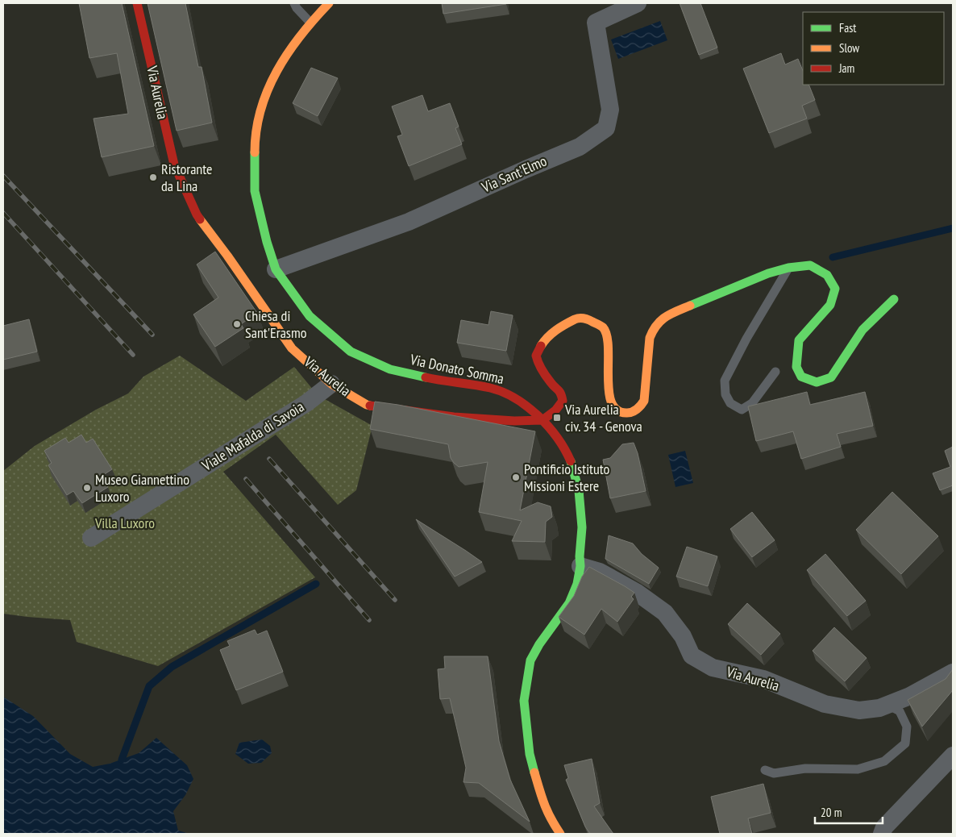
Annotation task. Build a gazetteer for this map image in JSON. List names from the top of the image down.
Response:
{
  "streets": {
    "street": [
      "Via Aurelia",
      "Via Sant'Elmo",
      "Via Donato Somma",
      "Viale Mafalda di Savoia"
    ]
  },
  "crossings": [
    ["Via Aurelia", "Via Donato Somma"],
    ["Via Aurelia", "Viale Mafalda di Savoia"],
    ["Via Sant'Elmo", "Via Donato Somma"]
  ],
  "parks": ["Villa Luxoro"],
  "places": {
    "other": [
      "Ristorante da Lina",
      "Chiesa di Sant'Erasmo",
      "Pontificio Istituto Missioni Estere",
      "Museo Giannettino Luxoro"
    ],
    "transit": ["Via Aurelia civ. 34 - Genova"]
  },
  "legend": ["Fast", "Slow", "Jam"],
  "scale_bar": "20 m"
}
